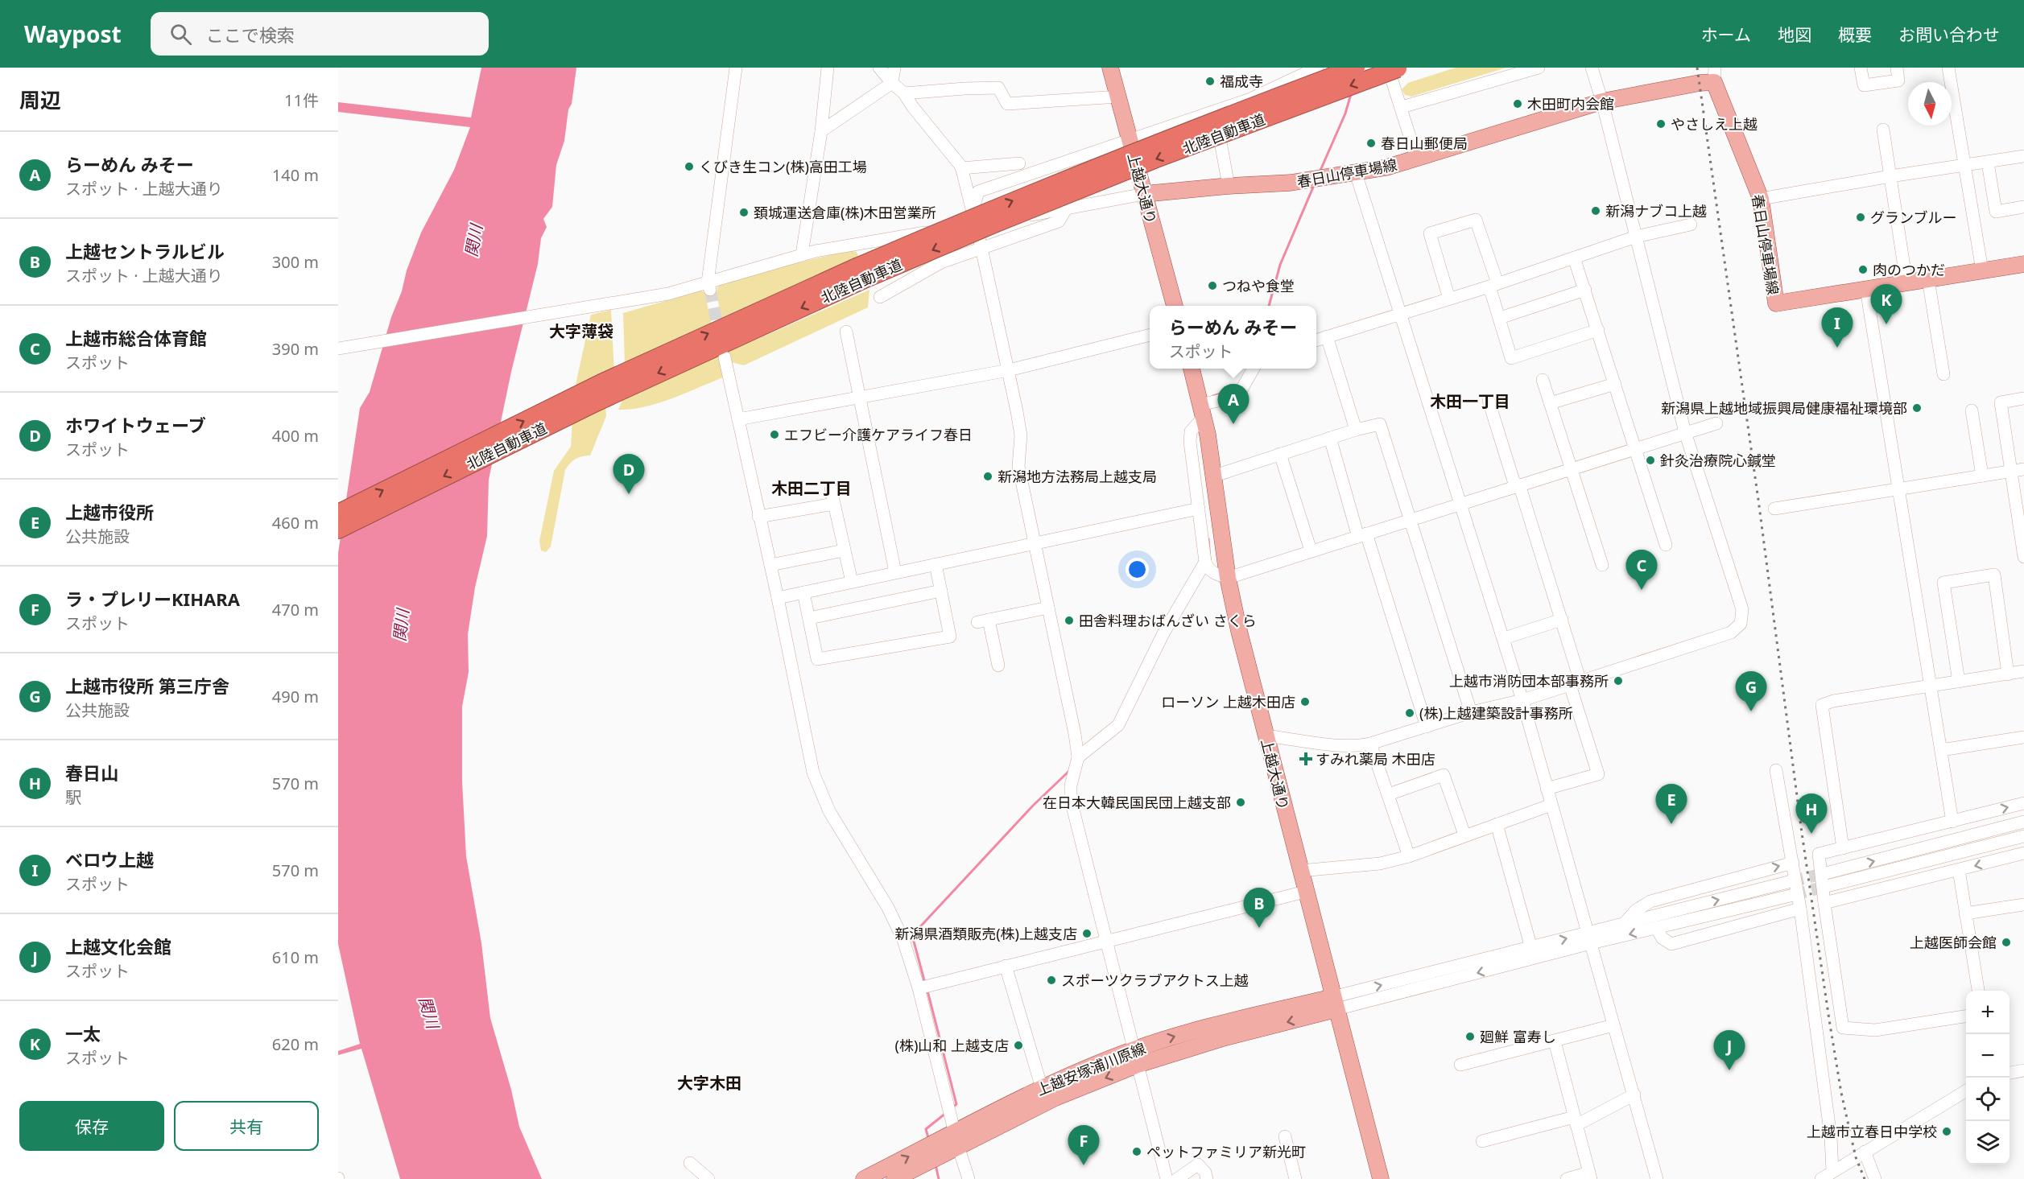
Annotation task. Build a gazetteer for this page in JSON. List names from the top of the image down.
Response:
{
  "streets": {
    "highway": ["北陸自動車道"],
    "main road": ["春日山停車場線", "上越大通り", "上越安塚浦川原線"]
  },
  "crossings": [
    ["春日山停車場線", "上越大通り"],
    ["上越大通り", "上越安塚浦川原線"]
  ],
  "districts": [
    "大字薄袋",
    "木田一丁目",
    "木田二丁目",
    "大字木田"
  ],
  "water": ["関川"],
  "places": {
    "other": [
      "福成寺",
      "木田町内会館",
      "やさしえ上越",
      "春日山郵便局",
      "くびき生コン(株)高田工場",
      "新潟ナブコ上越",
      "頚城運送倉庫(株)木田営業所",
      "グランブルー",
      "肉のつかだ",
      "つねや食堂",
      "新潟県上越地域振興局健康福祉環境部",
      "エフビー介護ケアライフ春日",
      "針灸治療院心鍼堂",
      "新潟地方法務局上越支局",
      "田舎料理おばんざい さくら",
      "上越市消防団本部事務所",
      "ローソン 上越木田店",
      "(株)上越建築設計事務所",
      "在日本大韓民国民団上越支部",
      "新潟県酒類販売(株)上越支店",
      "上越医師会館",
      "スポーツクラブアクトス上越",
      "廻鮮 富寿し",
      "(株)山和 上越支店",
      "上越市立春日中学校",
      "ペットファミリア新光町"
    ],
    "health": ["すみれ薬局 木田店"]
  },
  "north": "bottom",
  "page": {
    "header": "Waypost",
    "search": "ここで検索",
    "nav": [
      "ホーム",
      "地図",
      "概要",
      "お問い合わせ"
    ],
    "heading": ["周辺", "11件"],
    "list": [
      {
        "mark": "A",
        "name": "らーめん みそー",
        "note": "スポット · 上越大通り",
        "value": "140 m"
      },
      {
        "mark": "B",
        "name": "上越セントラルビル",
        "note": "スポット · 上越大通り",
        "value": "300 m"
      },
      {
        "mark": "C",
        "name": "上越市総合体育館",
        "note": "スポット",
        "value": "390 m"
      },
      {
        "mark": "D",
        "name": "ホワイトウェーブ",
        "note": "スポット",
        "value": "400 m"
      },
      {
        "mark": "E",
        "name": "上越市役所",
        "note": "公共施設",
        "value": "460 m"
      },
      {
        "mark": "F",
        "name": "ラ・プレリーKIHARA",
        "note": "スポット",
        "value": "470 m"
      },
      {
        "mark": "G",
        "name": "上越市役所 第三庁舎",
        "note": "公共施設",
        "value": "490 m"
      },
      {
        "mark": "H",
        "name": "春日山",
        "note": "駅",
        "value": "570 m"
      },
      {
        "mark": "I",
        "name": "ベロウ上越",
        "note": "スポット",
        "value": "570 m"
      },
      {
        "mark": "J",
        "name": "上越文化会館",
        "note": "スポット",
        "value": "610 m"
      },
      {
        "mark": "K",
        "name": "一太",
        "note": "スポット",
        "value": "620 m"
      }
    ],
    "pins": [
      "K",
      "I",
      "A",
      "D",
      "C",
      "G",
      "E",
      "H",
      "B",
      "J",
      "F"
    ],
    "popup": ["らーめん みそー", "スポット"],
    "map_buttons": ["+", "−"],
    "buttons": ["保存", "共有"]
  }
}
